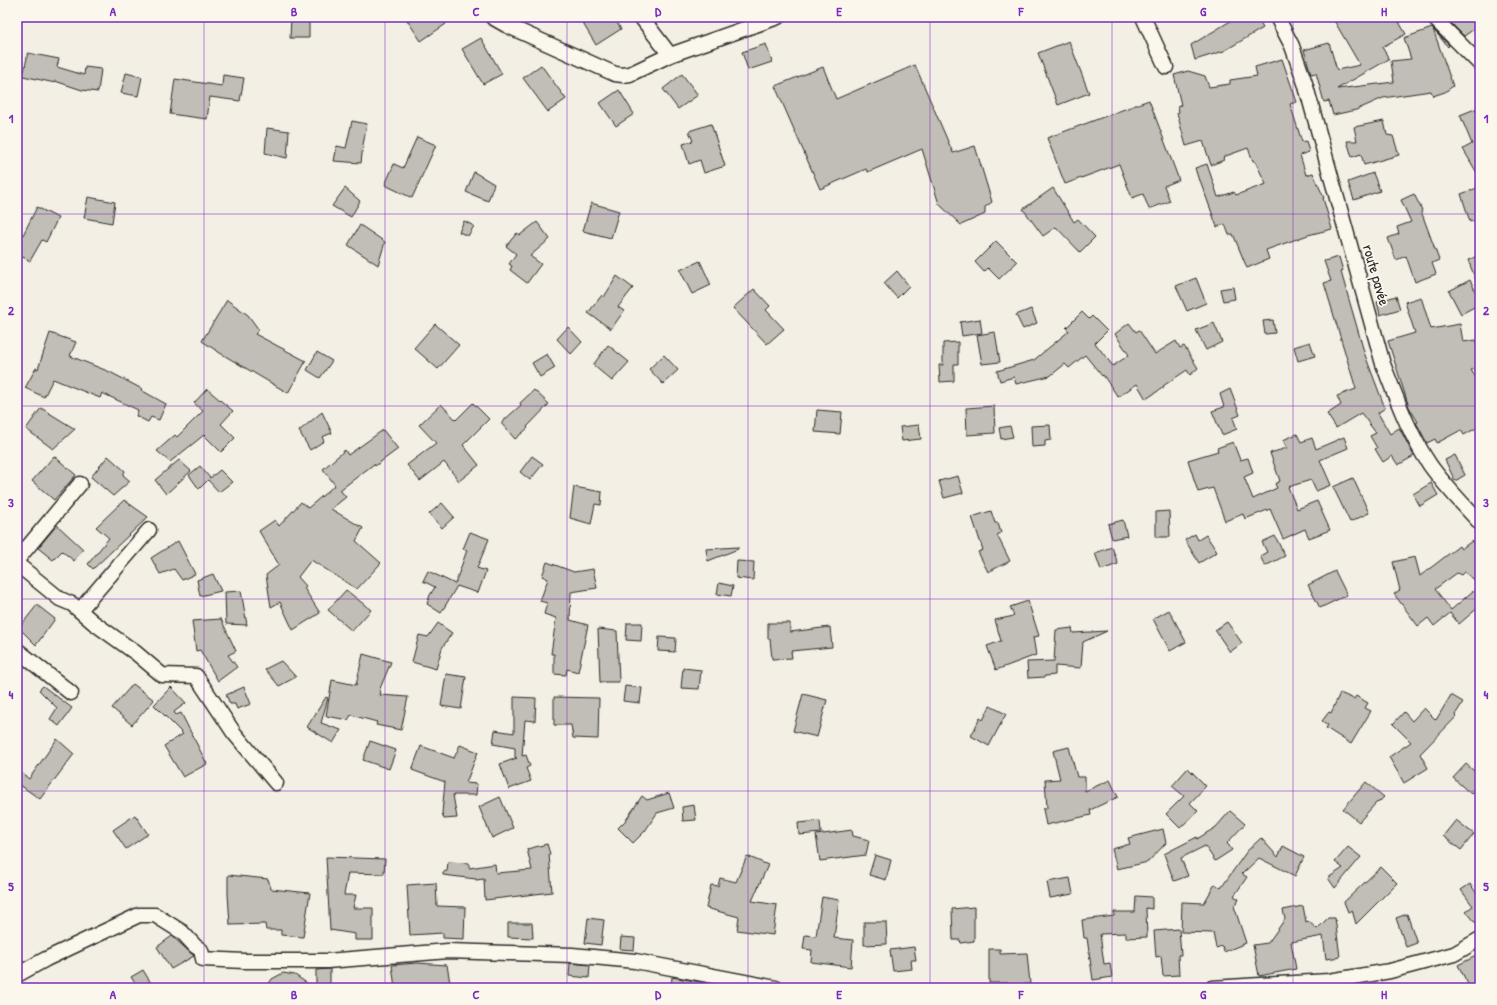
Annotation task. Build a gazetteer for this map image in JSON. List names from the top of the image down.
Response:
{
  "streets": {
    "street": ["route pavée"]
  },
  "grid": {
    "columns": [
      "A",
      "B",
      "C",
      "D",
      "E",
      "F",
      "G",
      "H"
    ],
    "rows": [
      "1",
      "2",
      "3",
      "4",
      "5"
    ]
  }
}
